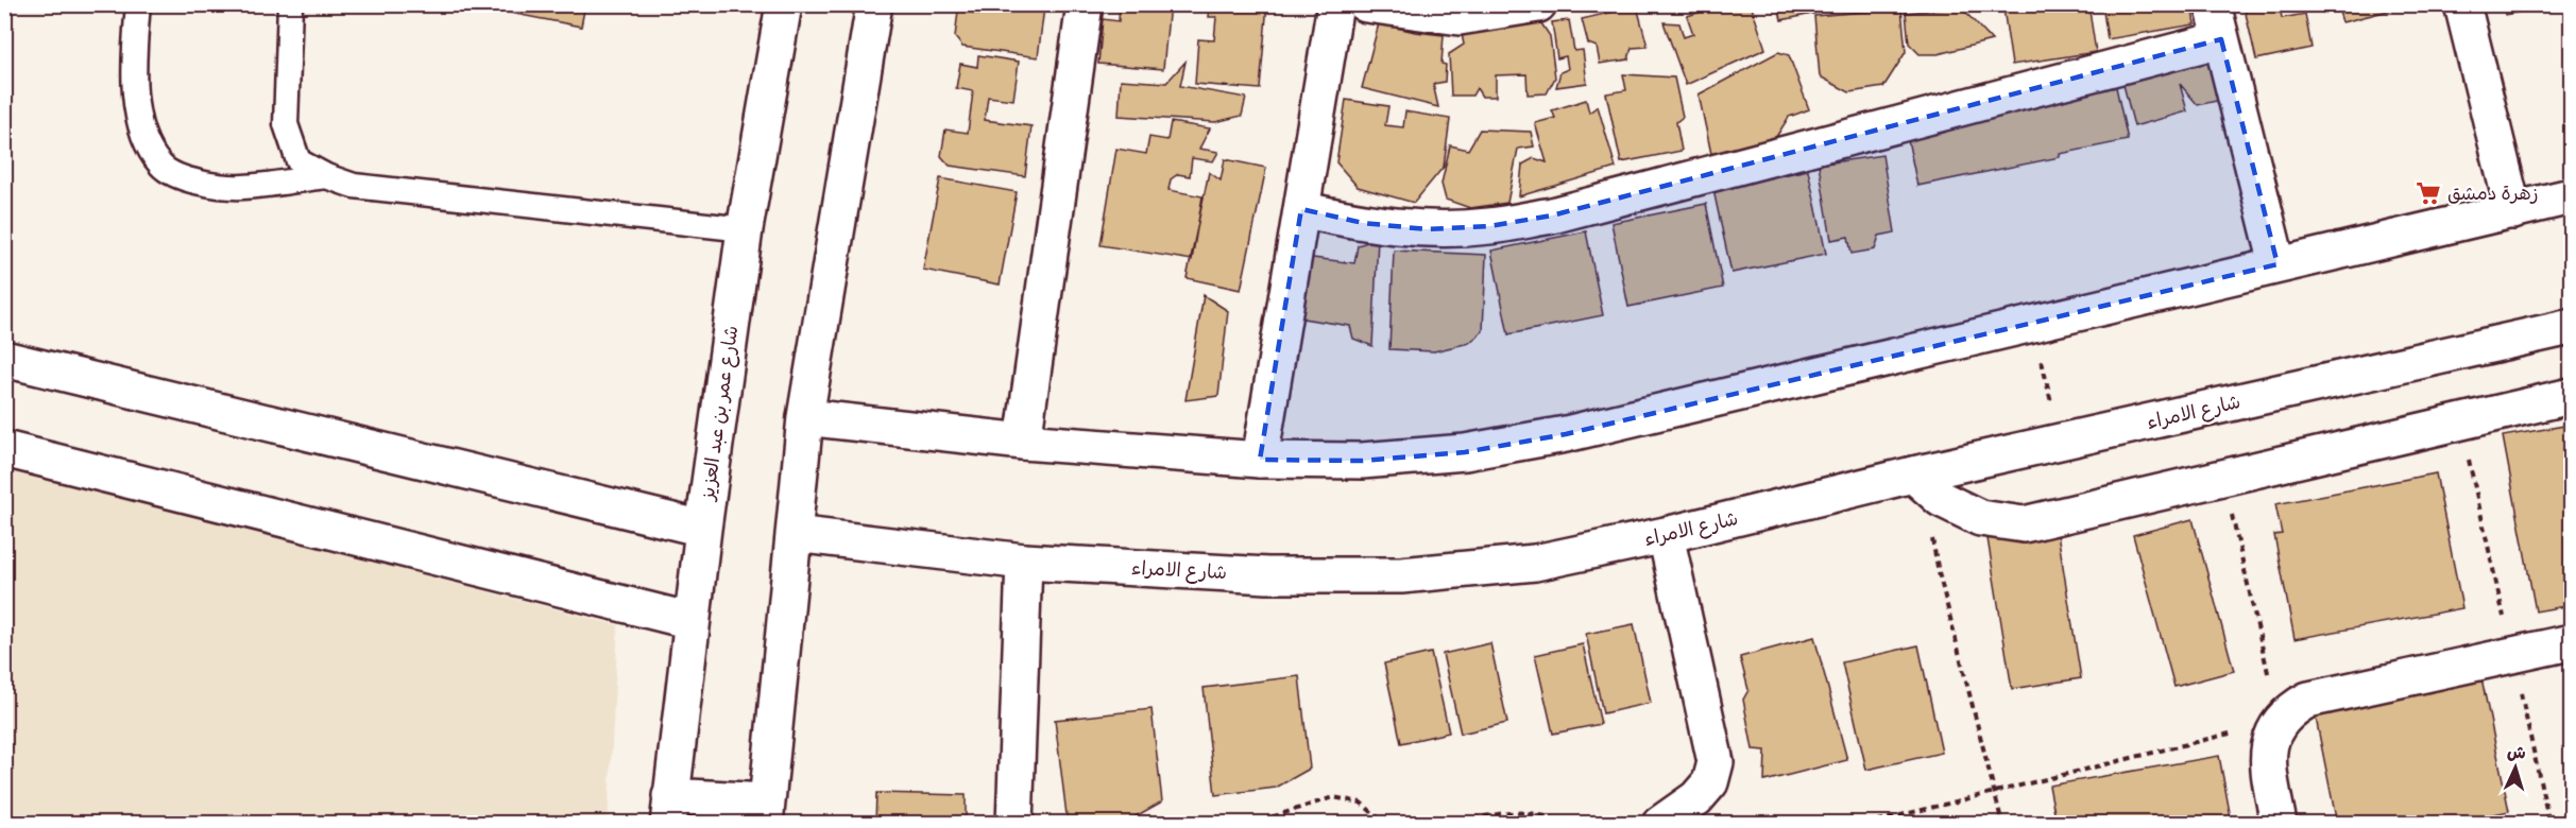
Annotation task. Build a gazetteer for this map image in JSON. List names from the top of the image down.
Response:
{
  "streets": {
    "street": ["شارع الامراء", "شارع عمر بن عبد العزيز"]
  },
  "places": {
    "supermarket": ["زهرة دمشق"]
  },
  "north": "top"
}
